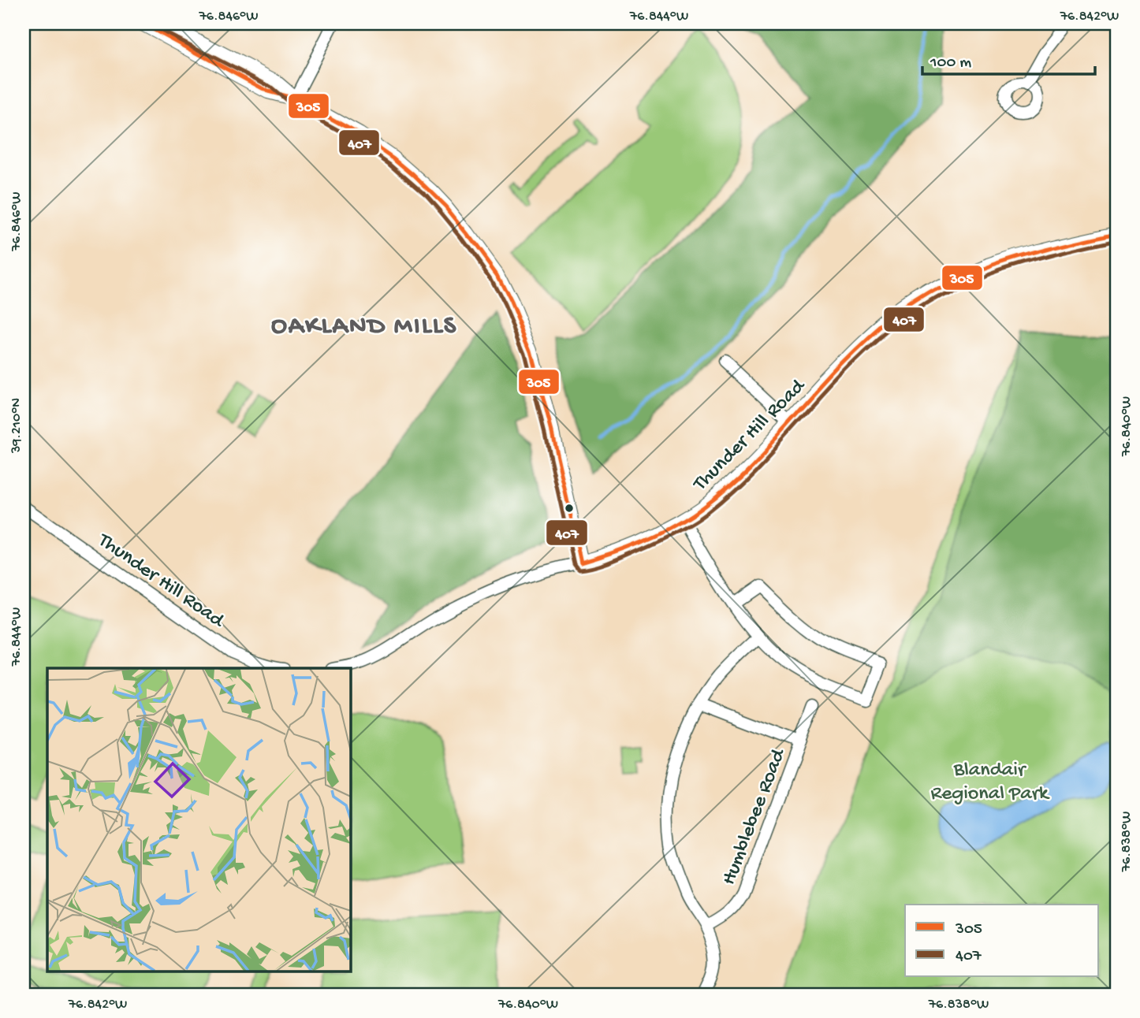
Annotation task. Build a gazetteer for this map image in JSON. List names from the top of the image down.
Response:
{
  "streets": {
    "street": ["Thunder Hill Road", "Humblebee Road"]
  },
  "districts": ["OAKLAND MILLS"],
  "parks": ["Blandair Regional Park"],
  "lines": ["transit line 305", "transit line 407"],
  "legend": ["305", "407"],
  "scale_bar": "100 m",
  "coordinates": [
    "76.846°W",
    "76.844°W",
    "76.842°W",
    "39.210°N",
    "76.840°W",
    "76.838°W"
  ]
}
